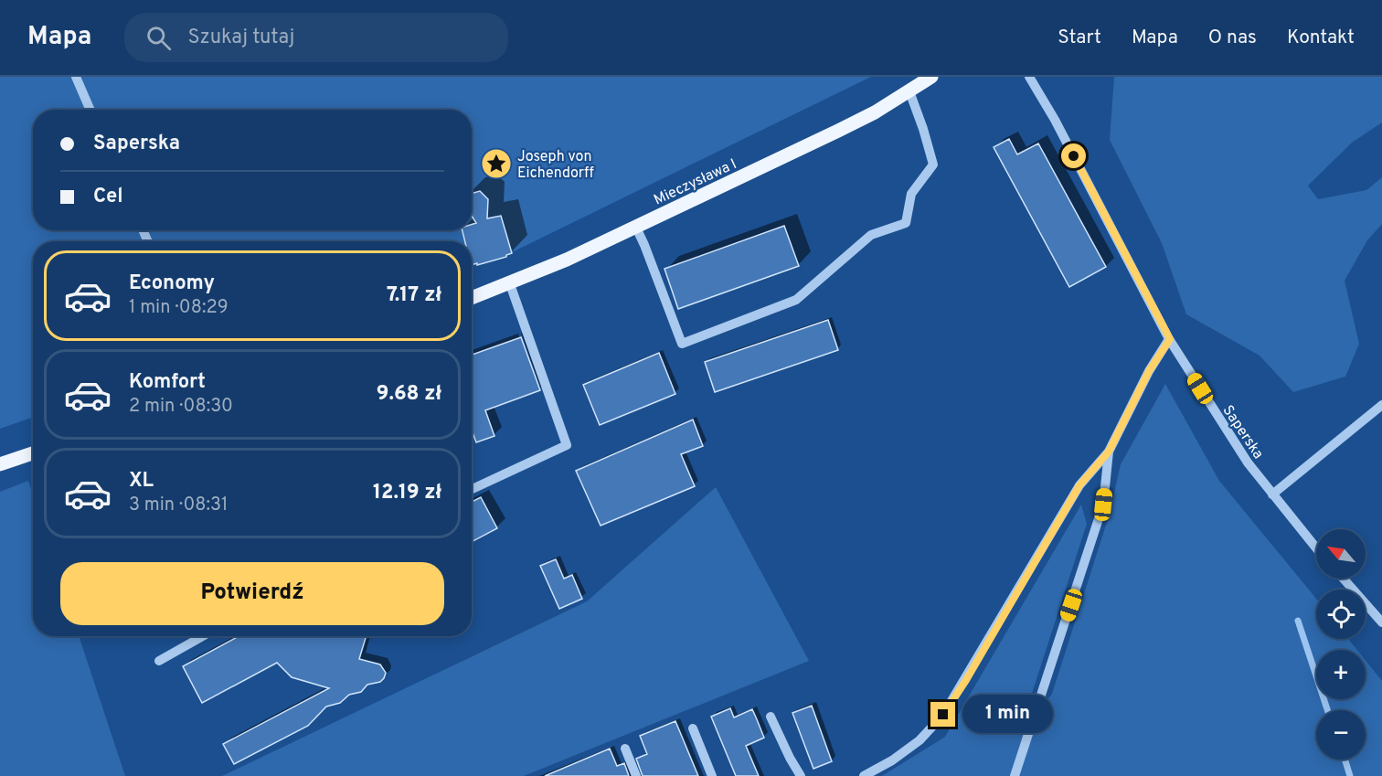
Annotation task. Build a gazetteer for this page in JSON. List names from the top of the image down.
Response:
{
  "streets": {
    "main road": ["Mieczysława I"],
    "street": ["Saperska"]
  },
  "places": {
    "place": ["Joseph von Eichendorff"]
  },
  "north": "top left",
  "page": {
    "header": "Mapa",
    "search": "Szukaj tutaj",
    "nav": [
      "Start",
      "Mapa",
      "O nas",
      "Kontakt"
    ],
    "banner": ["Saperska", "Cel"],
    "list": [
      {
        "name": "Economy",
        "note": "1 min · 08:29",
        "value": "7.17 zł"
      },
      {
        "name": "Komfort",
        "note": "2 min · 08:30",
        "value": "9.68 zł"
      },
      {
        "name": "XL",
        "note": "3 min · 08:31",
        "value": "12.19 zł"
      }
    ],
    "map_buttons": ["+", "−"],
    "buttons": "Potwierdź",
    "bubble": "1 min"
  }
}
